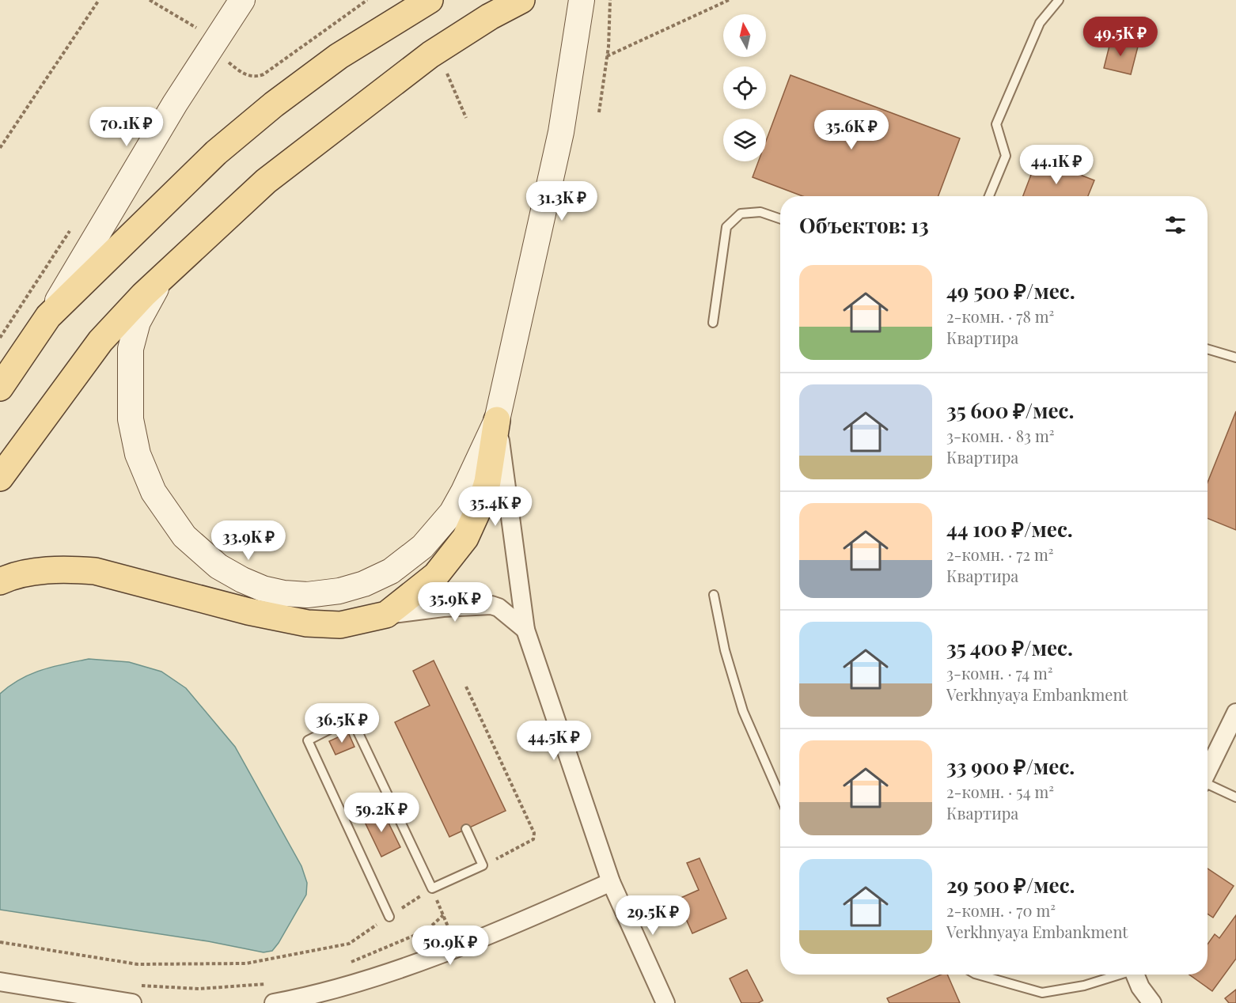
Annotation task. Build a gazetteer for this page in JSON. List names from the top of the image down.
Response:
{
  "north": "top",
  "page": {
    "price": [
      "49.5K ₽",
      "70.1K ₽",
      "35.6K ₽",
      "44.1K ₽",
      "31.3K ₽",
      "35.4K ₽",
      "33.9K ₽",
      "35.9K ₽",
      "36.5K ₽",
      "44.5K ₽",
      "59.2K ₽",
      "29.5K ₽",
      "50.9K ₽"
    ],
    "heading": "Объектов: 13",
    "list": [
      {
        "name": "49 500 ₽/мес.",
        "note": "2-комн. · 78 m² · Квартира"
      },
      {
        "name": "35 600 ₽/мес.",
        "note": "3-комн. · 83 m² · Квартира"
      },
      {
        "name": "44 100 ₽/мес.",
        "note": "2-комн. · 72 m² · Квартира"
      },
      {
        "name": "35 400 ₽/мес.",
        "note": "3-комн. · 74 m² · Verkhnyaya Embankment"
      },
      {
        "name": "33 900 ₽/мес.",
        "note": "2-комн. · 54 m² · Квартира"
      },
      {
        "name": "29 500 ₽/мес.",
        "note": "2-комн. · 70 m² · Verkhnyaya Embankment"
      }
    ]
  }
}
